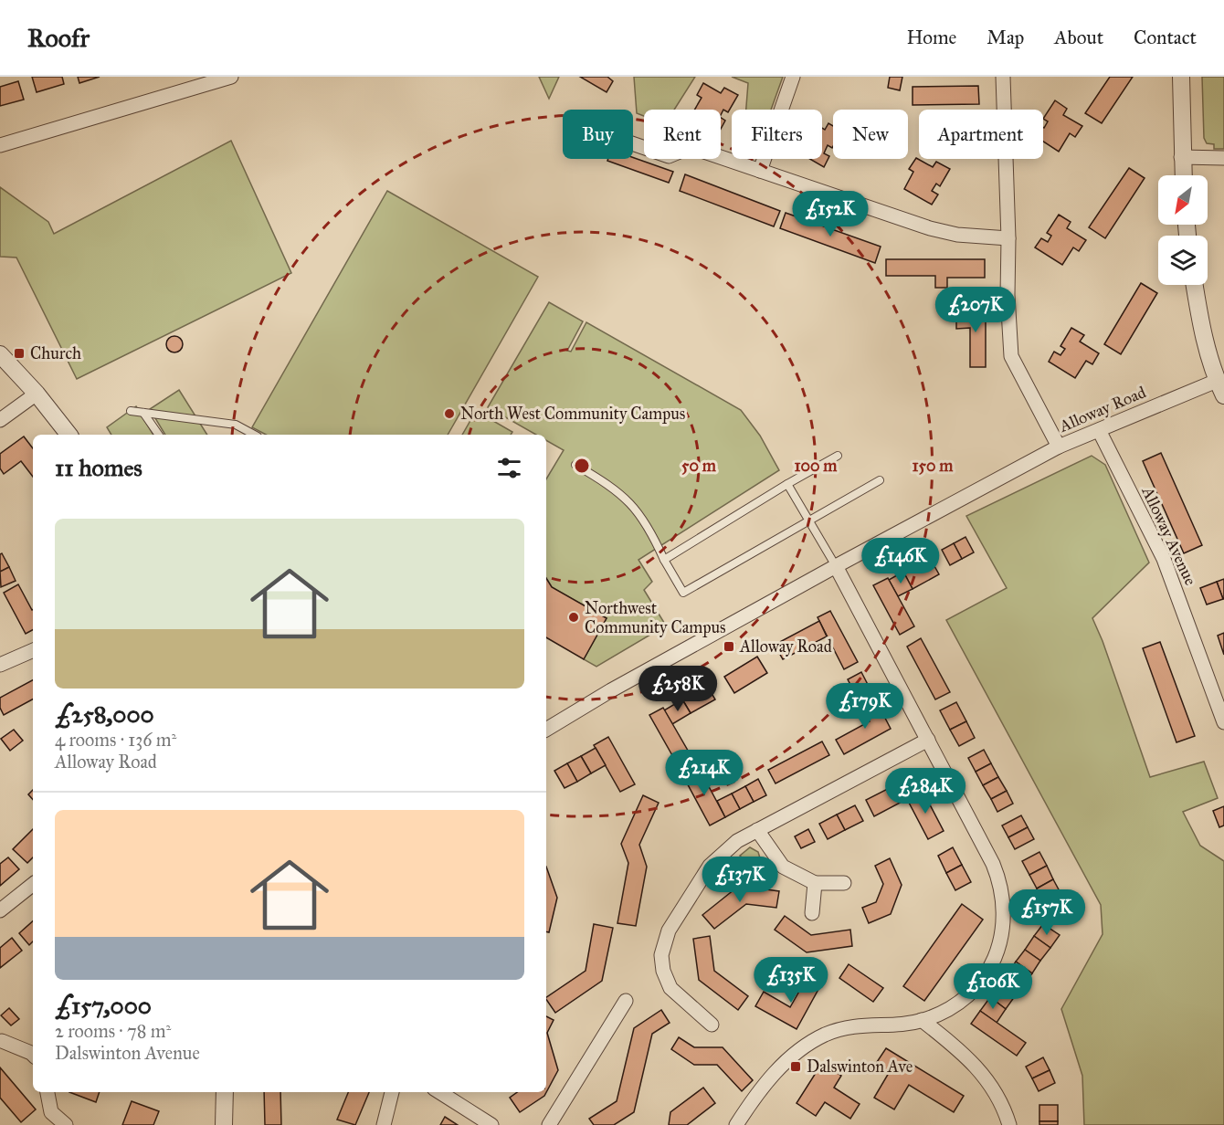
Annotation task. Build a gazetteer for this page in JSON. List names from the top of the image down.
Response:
{
  "streets": {
    "street": ["Alloway Road", "Alloway Avenue"]
  },
  "crossings": [
    ["Alloway Road", "Alloway Avenue"]
  ],
  "places": {
    "transit": ["Church", "Alloway Road", "Dalswinton Ave"],
    "other": ["North West Community Campus", "Northwest Community Campus"]
  },
  "north": "bottom left",
  "page": {
    "header": "Roofr",
    "nav": [
      "Home",
      "Map",
      "About",
      "Contact"
    ],
    "chip": [
      "Buy",
      "Rent",
      "Filters",
      "New",
      "Apartment"
    ],
    "price": [
      "£152K",
      "£207K",
      "£146K",
      "£258K",
      "£179K",
      "£214K",
      "£284K",
      "£137K",
      "£157K",
      "£135K",
      "£106K"
    ],
    "heading": "11 homes",
    "list": [
      {
        "name": "£258,000",
        "note": "4 rooms · 136 m² · Alloway Road"
      },
      {
        "name": "£157,000",
        "note": "2 rooms · 78 m² · Dalswinton Avenue"
      }
    ]
  },
  "rings": ["50 m", "100 m", "150 m"]
}
